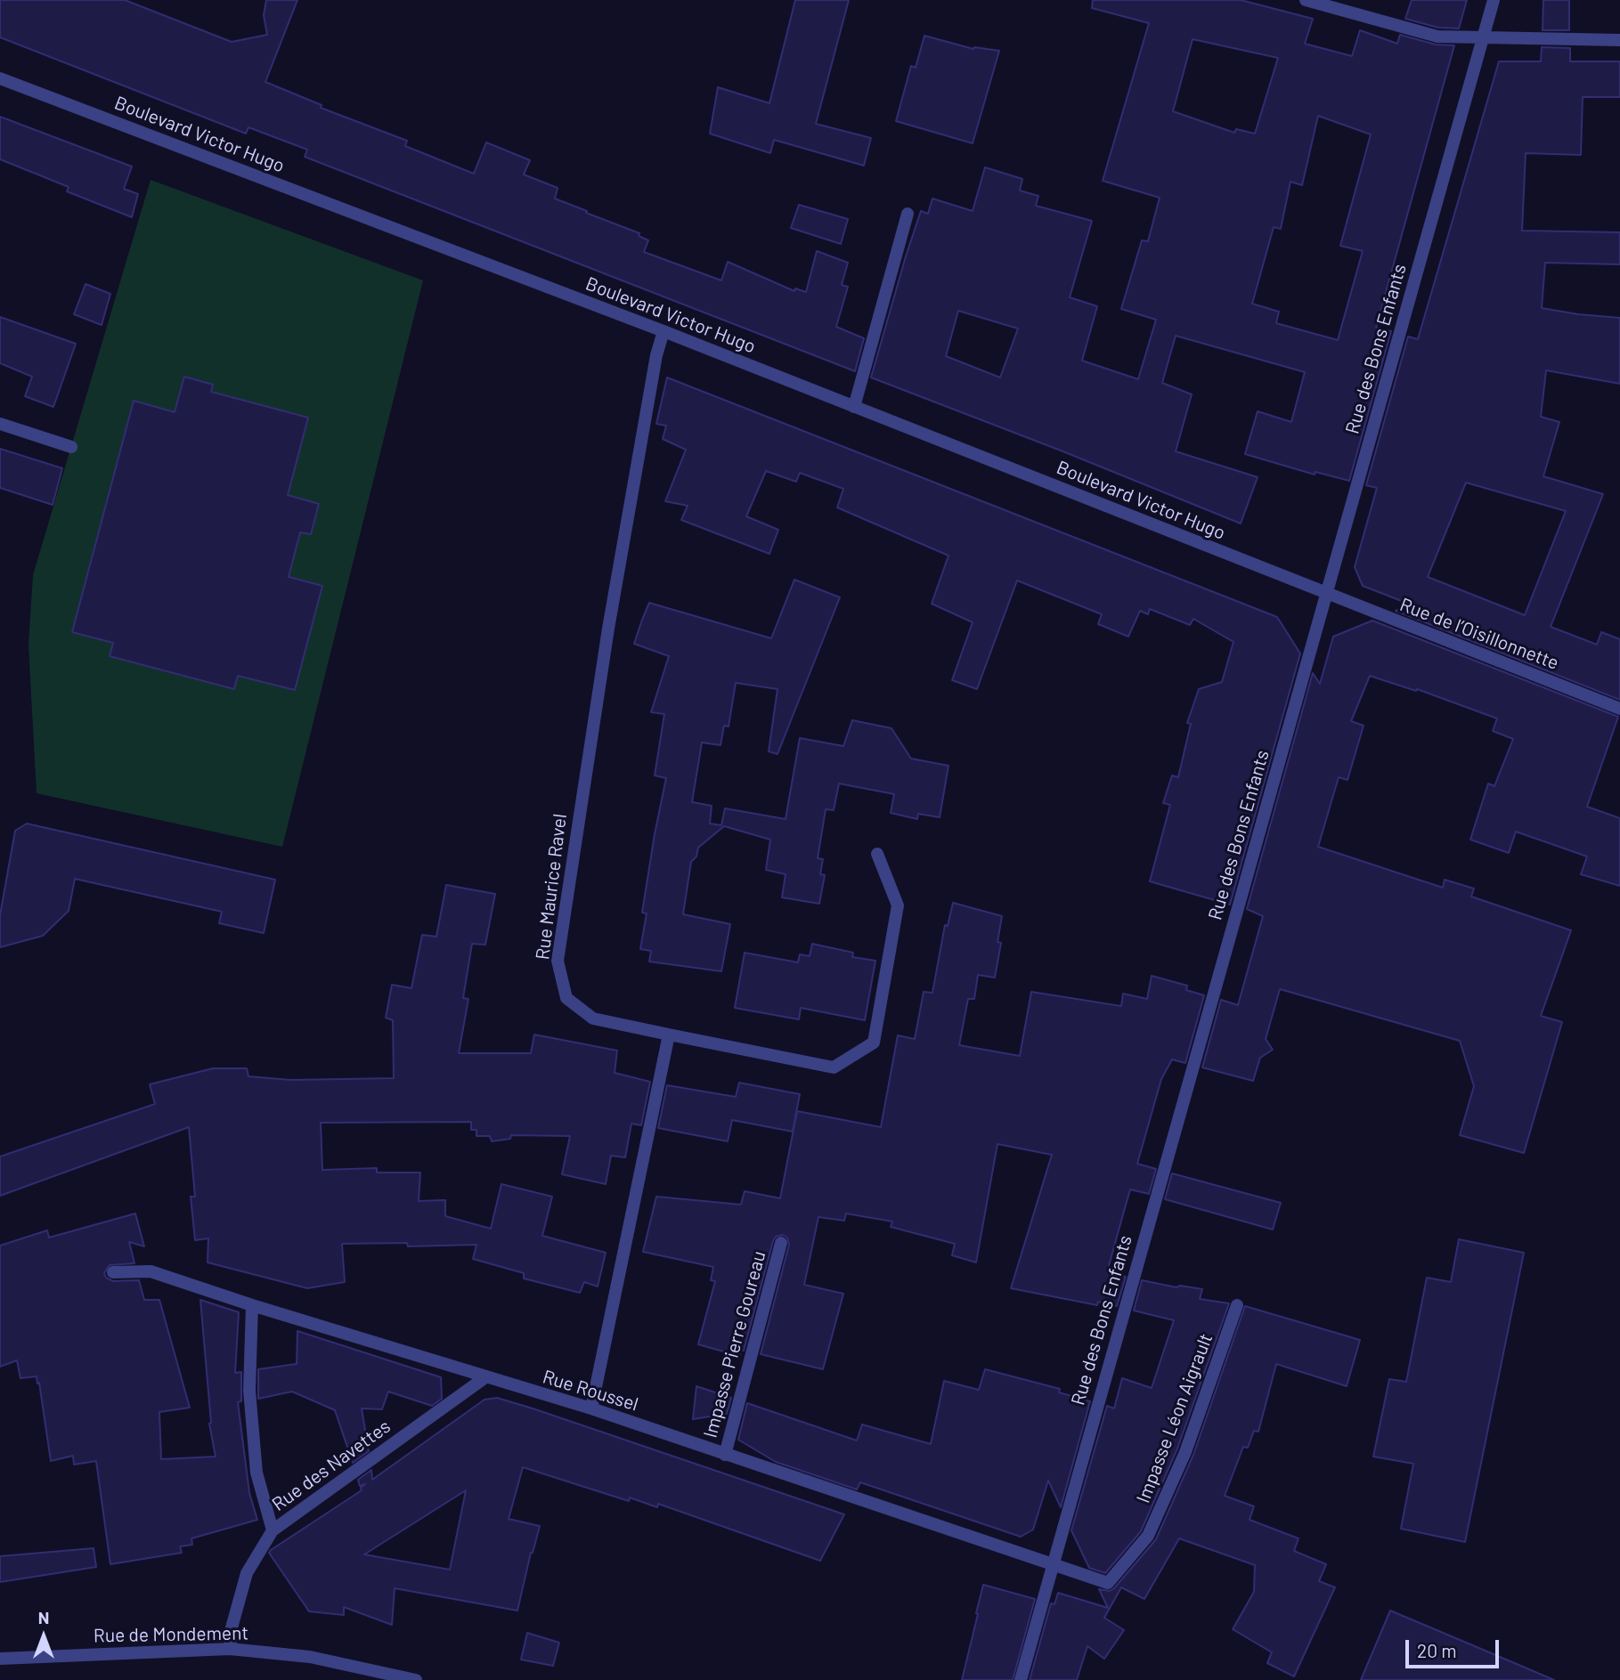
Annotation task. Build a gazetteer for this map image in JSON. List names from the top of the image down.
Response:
{
  "streets": {
    "street": [
      "Boulevard Victor Hugo",
      "Rue des Bons Enfants",
      "Rue de l’Oisillonnette",
      "Rue Maurice Ravel",
      "Impasse Pierre Goureau",
      "Rue Roussel",
      "Impasse Léon Aigrault",
      "Rue des Navettes",
      "Rue de Mondement"
    ]
  },
  "crossings": [
    ["Boulevard Victor Hugo", "Rue des Bons Enfants"],
    ["Boulevard Victor Hugo", "Rue de l’Oisillonnette"],
    ["Boulevard Victor Hugo", "Rue Maurice Ravel"],
    ["Rue des Bons Enfants", "Rue de l’Oisillonnette"],
    ["Rue des Bons Enfants", "Rue Roussel"],
    ["Rue des Bons Enfants", "Impasse Léon Aigrault"],
    ["Impasse Pierre Goureau", "Rue Roussel"],
    ["Rue Roussel", "Impasse Léon Aigrault"],
    ["Rue Roussel", "Rue des Navettes"],
    ["Rue des Navettes", "Rue de Mondement"]
  ],
  "scale_bar": "20 m",
  "north": "top"
}
